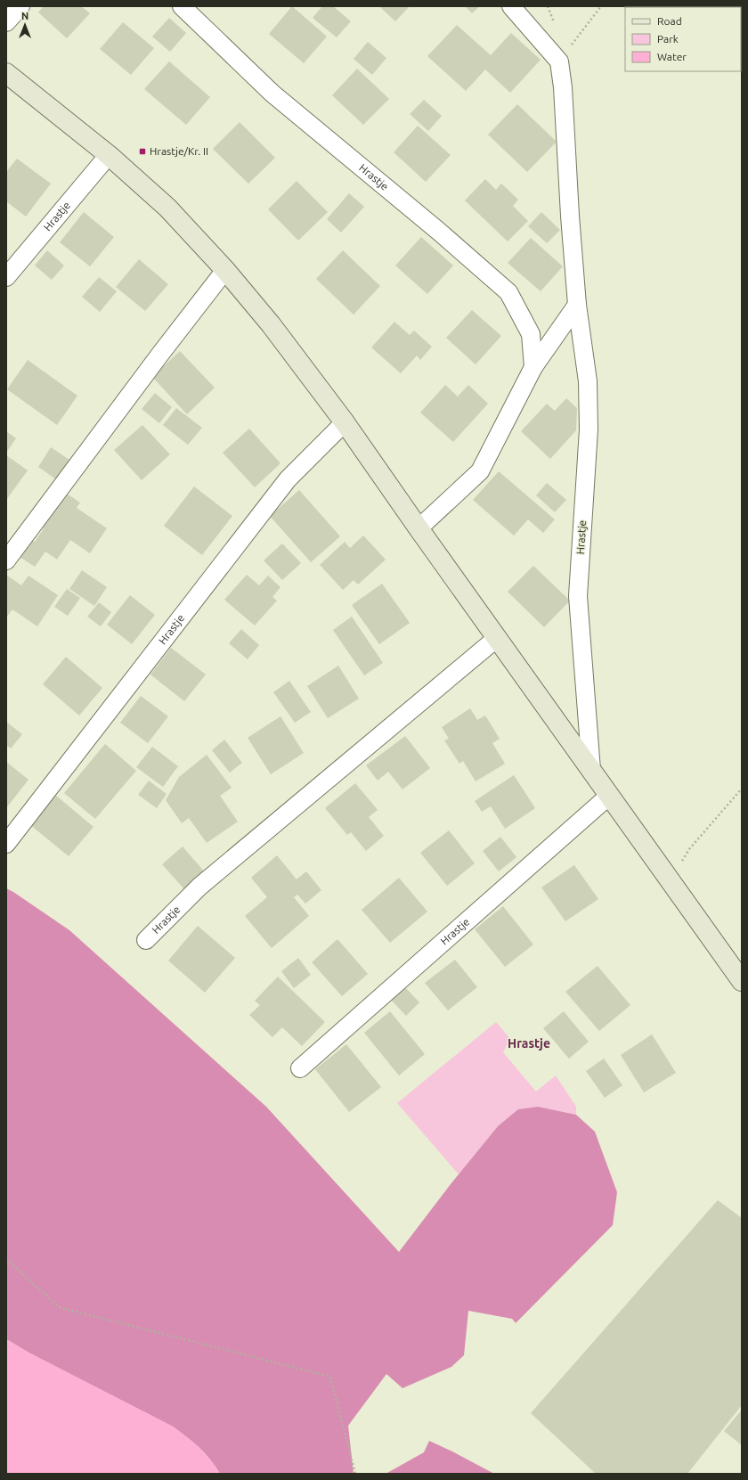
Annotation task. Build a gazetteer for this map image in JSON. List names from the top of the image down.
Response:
{
  "streets": {
    "street": ["Hrastje"]
  },
  "districts": ["Hrastje"],
  "places": {
    "transit": ["Hrastje/Kr. II"]
  },
  "legend": ["Road", "Park", "Water"],
  "north": "top"
}
